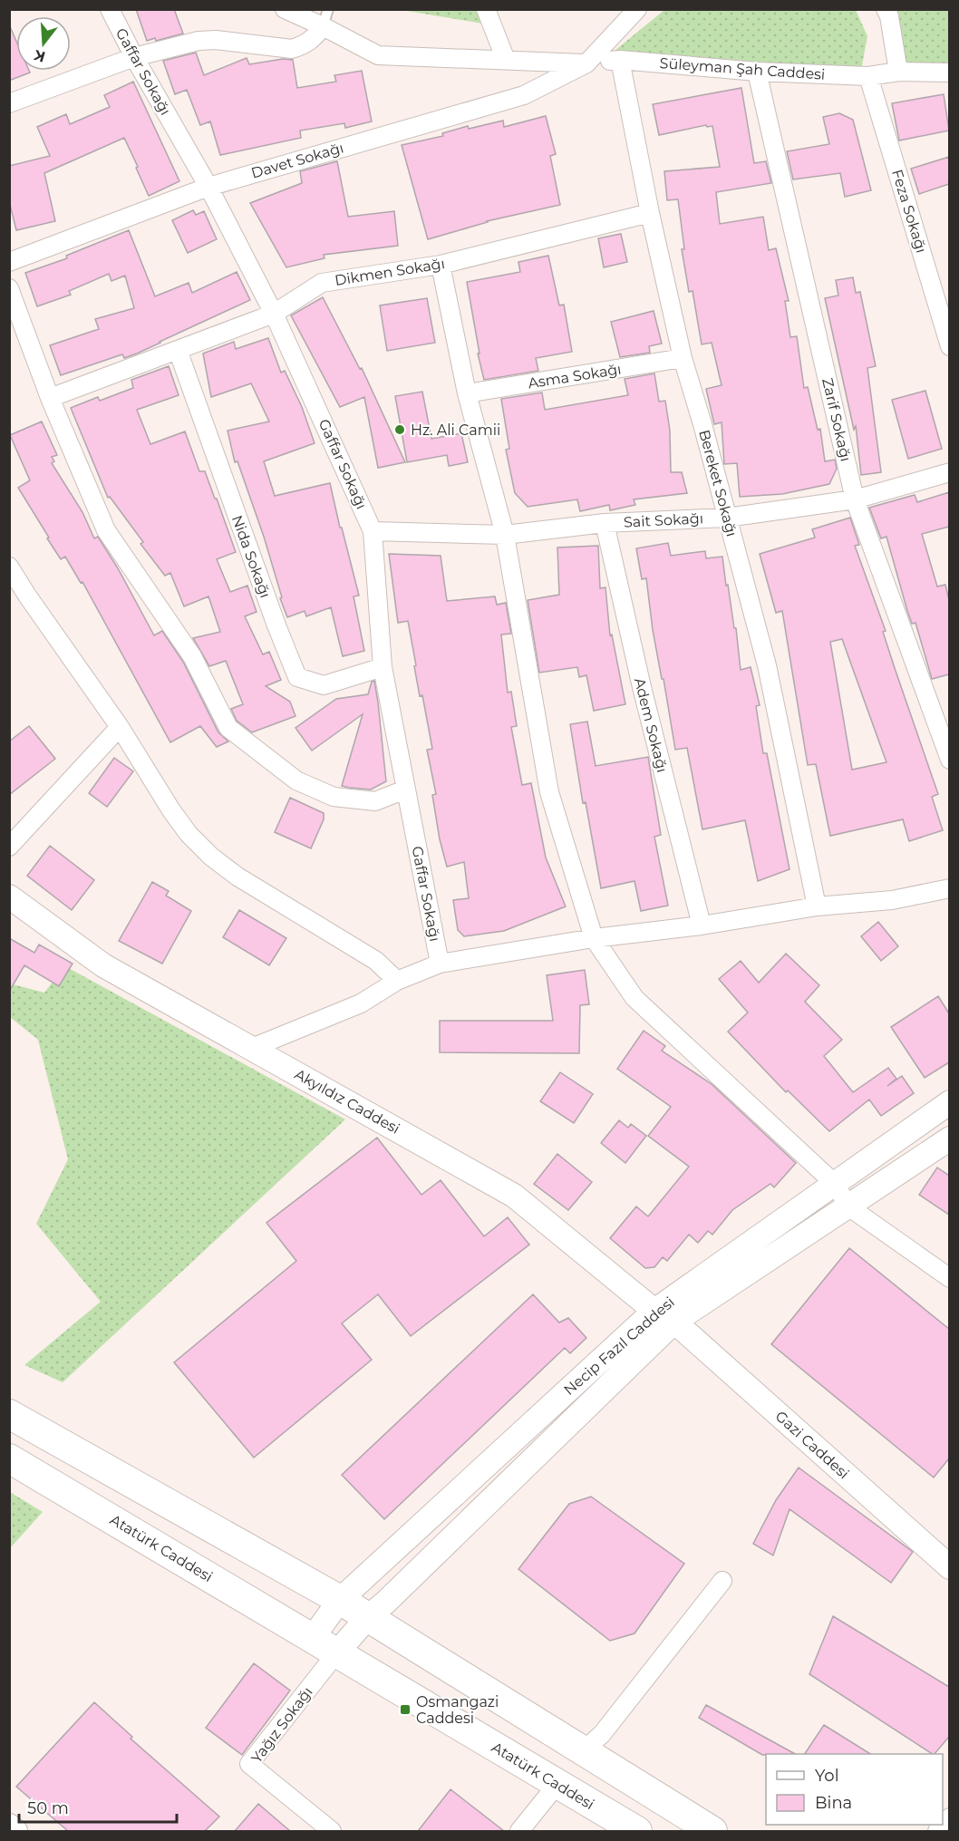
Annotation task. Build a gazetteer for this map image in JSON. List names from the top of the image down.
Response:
{
  "streets": {
    "main road": ["Atatürk Caddesi"],
    "street": [
      "Süleyman Şah Caddesi",
      "Gaffar Sokağı",
      "Davet Sokağı",
      "Feza Sokağı",
      "Dikmen Sokağı",
      "Asma Sokağı",
      "Zarif Sokağı",
      "Bereket Sokağı",
      "Sait Sokağı",
      "Nida Sokağı",
      "Adem Sokağı",
      "Akyıldız Caddesi",
      "Necip Fazıl Caddesi",
      "Gazi Caddesi",
      "Yağız Sokağı"
    ]
  },
  "crossings": [
    ["Süleyman Şah Caddesi", "Davet Sokağı"],
    ["Süleyman Şah Caddesi", "Feza Sokağı"],
    ["Süleyman Şah Caddesi", "Zarif Sokağı"],
    ["Süleyman Şah Caddesi", "Bereket Sokağı"],
    ["Gaffar Sokağı", "Davet Sokağı"],
    ["Gaffar Sokağı", "Dikmen Sokağı"],
    ["Gaffar Sokağı", "Sait Sokağı"],
    ["Gaffar Sokağı", "Nida Sokağı"],
    ["Dikmen Sokağı", "Bereket Sokağı"],
    ["Dikmen Sokağı", "Nida Sokağı"],
    ["Asma Sokağı", "Bereket Sokağı"],
    ["Zarif Sokağı", "Sait Sokağı"],
    ["Bereket Sokağı", "Sait Sokağı"],
    ["Sait Sokağı", "Adem Sokağı"],
    ["Akyıldız Caddesi", "Necip Fazıl Caddesi"],
    ["Akyıldız Caddesi", "Gazi Caddesi"],
    ["Necip Fazıl Caddesi", "Gazi Caddesi"],
    ["Atatürk Caddesi", "Yağız Sokağı"]
  ],
  "places": {
    "other": ["Hz. Ali Camii"],
    "transit": ["Osmangazi Caddesi"]
  },
  "legend": ["Yol", "Bina"],
  "scale_bar": "50 m",
  "north": "bottom"
}
